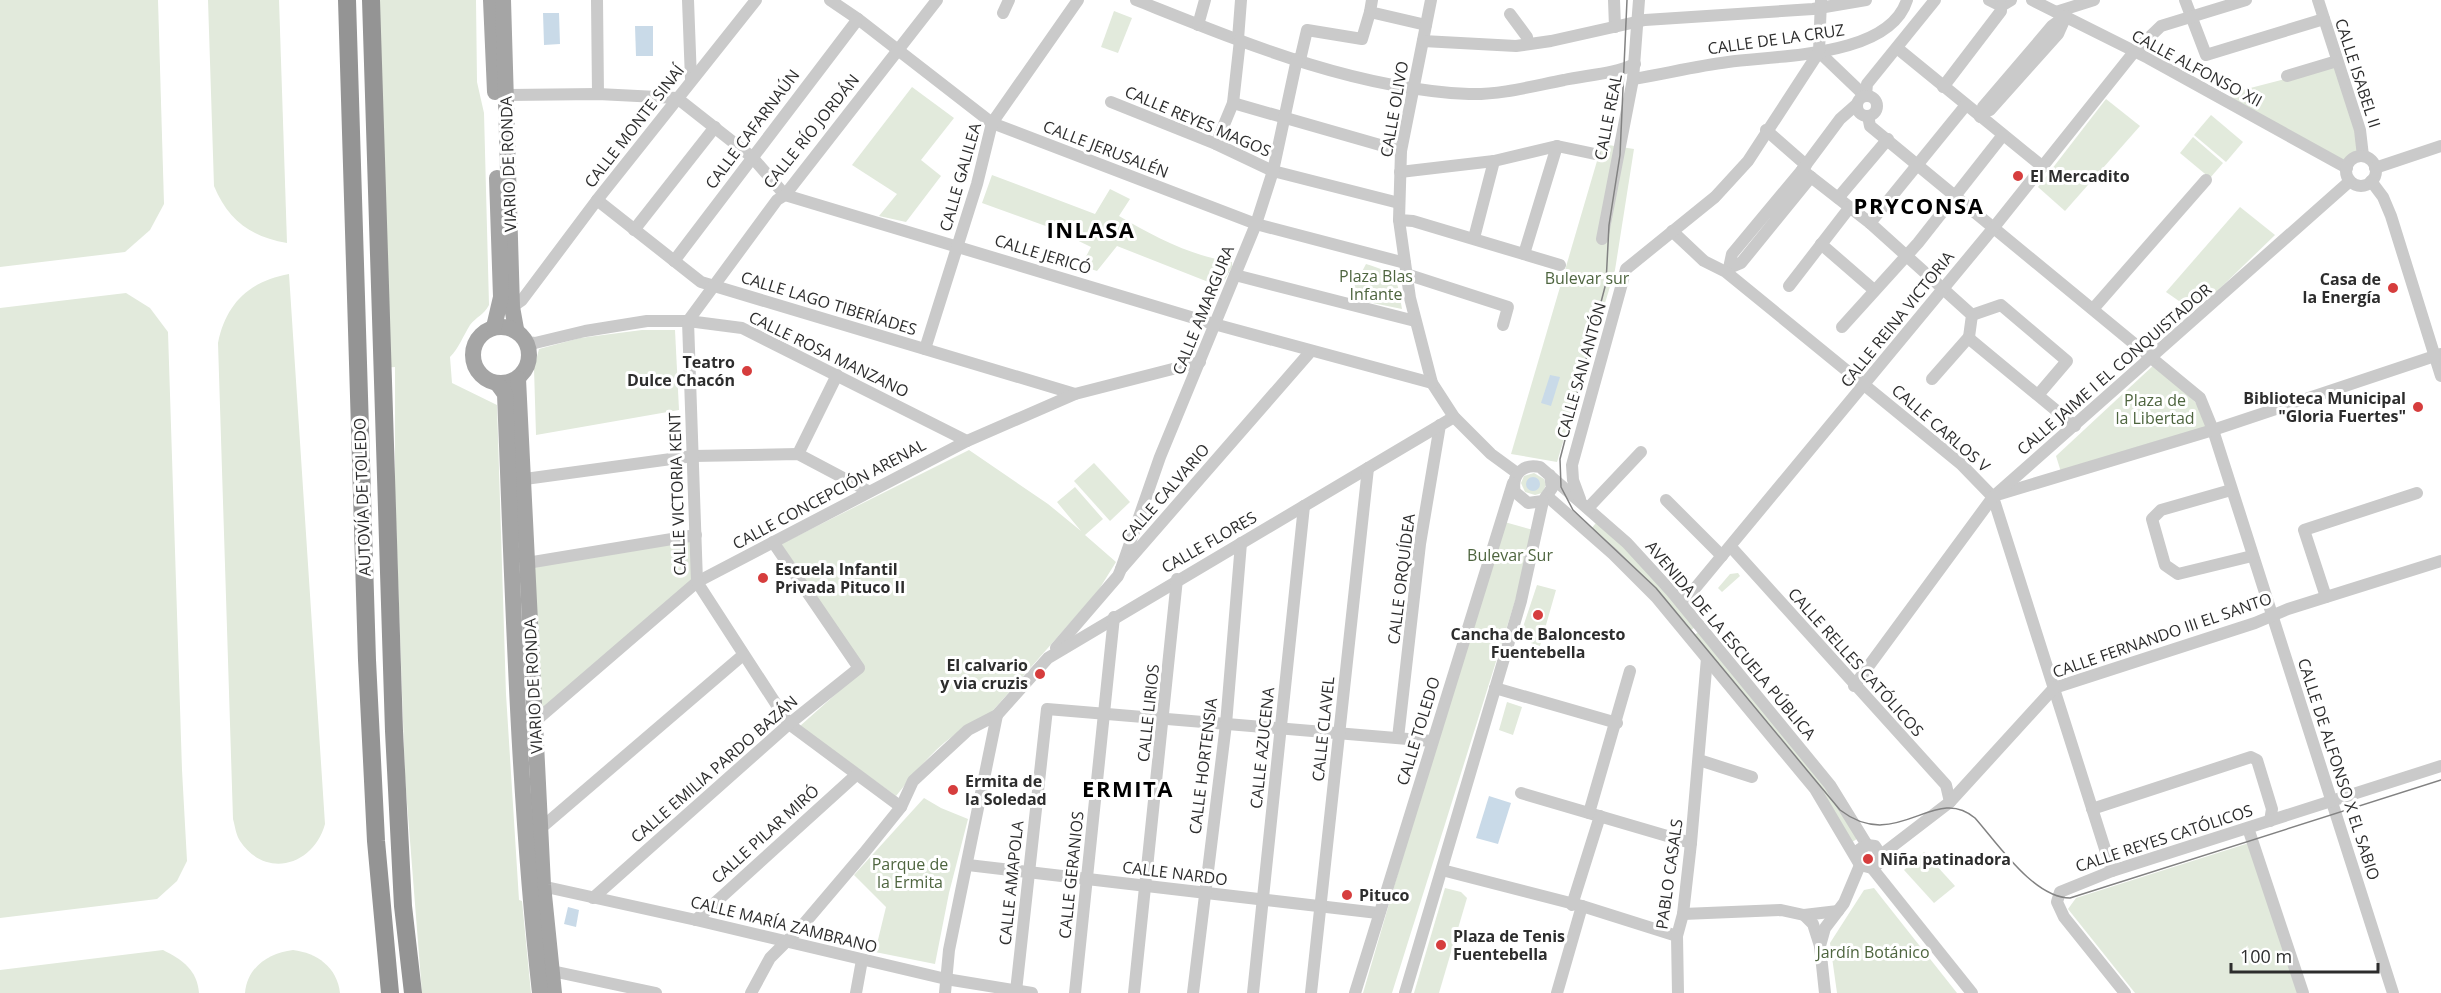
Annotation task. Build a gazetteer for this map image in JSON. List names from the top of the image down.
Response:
{
  "streets": {
    "highway": ["AUTOVÍA DE TOLEDO"],
    "main road": ["VIARIO DE RONDA"],
    "street": [
      "CALLE DE LA CRUZ",
      "CALLE ALFONSO XII",
      "CALLE ISABEL II",
      "CALLE OLIVO",
      "CALLE REAL",
      "CALLE REYES MAGOS",
      "CALLE MONTE SINAÍ",
      "CALLE CAFARNAÚN",
      "CALLE RÍO JORDÁN",
      "CALLE JERUSALÉN",
      "CALLE GALILEA",
      "CALLE JERICÓ",
      "CALLE LAGO TIBERÍADES",
      "CALLE AMARGURA",
      "CALLE REINA VICTORIA",
      "CALLE ROSA MANZANO",
      "CALLE JAIME I EL CONQUISTADOR",
      "CALLE SAN ANTÓN",
      "CALLE CARLOS V",
      "CALLE CALVARIO",
      "CALLE VICTORIA KENT",
      "CALLE CONCEPCIÓN ARENAL",
      "CALLE FLORES",
      "CALLE ORQUÍDEA",
      "CALLE FERNANDO III EL SANTO",
      "AVENIDA DE LA ESCUELA PÚBLICA",
      "CALLE RELLES CATÓLICOS",
      "CALLE LIRIOS",
      "CALLE CLAVEL",
      "CALLE TOLEDO",
      "CALLE AZUCENA",
      "CALLE HORTENSIA",
      "CALLE EMILIA PARDO BAZÁN",
      "CALLE DE ALFONSO X EL SABIO",
      "CALLE PILAR MIRÓ",
      "CALLE REYES CATÓLICOS",
      "CALLE NARDO",
      "PABLO CASALS",
      "CALLE GERANIOS",
      "CALLE AMAPOLA",
      "CALLE MARÍA ZAMBRANO"
    ]
  },
  "crossings": [
    ["CALLE DE LA CRUZ", "CALLE REAL"],
    ["CALLE DE LA CRUZ", "CALLE SAN ANTÓN"],
    ["CALLE ALFONSO XII", "CALLE ISABEL II"],
    ["CALLE ALFONSO XII", "CALLE REINA VICTORIA"],
    ["CALLE ALFONSO XII", "CALLE JAIME I EL CONQUISTADOR"],
    ["CALLE ISABEL II", "CALLE JAIME I EL CONQUISTADOR"],
    ["CALLE OLIVO", "CALLE REYES MAGOS"],
    ["CALLE OLIVO", "CALLE JERUSALÉN"],
    ["CALLE OLIVO", "CALLE JERICÓ"],
    ["CALLE OLIVO", "CALLE FLORES"],
    ["CALLE OLIVO", "AVENIDA DE LA ESCUELA PÚBLICA"],
    ["CALLE OLIVO", "CALLE TOLEDO"],
    ["CALLE REYES MAGOS", "CALLE AMARGURA"],
    ["CALLE MONTE SINAÍ", "VIARIO DE RONDA"],
    ["CALLE MONTE SINAÍ", "CALLE LAGO TIBERÍADES"],
    ["CALLE CAFARNAÚN", "CALLE JERUSALÉN"],
    ["CALLE CAFARNAÚN", "CALLE LAGO TIBERÍADES"],
    ["CALLE RÍO JORDÁN", "CALLE JERUSALÉN"],
    ["CALLE RÍO JORDÁN", "CALLE JERICÓ"],
    ["CALLE RÍO JORDÁN", "CALLE LAGO TIBERÍADES"],
    ["CALLE JERUSALÉN", "CALLE GALILEA"],
    ["CALLE JERUSALÉN", "CALLE AMARGURA"],
    ["VIARIO DE RONDA", "CALLE ROSA MANZANO"],
    ["VIARIO DE RONDA", "CALLE CONCEPCIÓN ARENAL"],
    ["VIARIO DE RONDA", "CALLE MARÍA ZAMBRANO"],
    ["CALLE GALILEA", "CALLE JERICÓ"],
    ["CALLE GALILEA", "CALLE LAGO TIBERÍADES"],
    ["CALLE JERICÓ", "CALLE AMARGURA"],
    ["CALLE JERICÓ", "CALLE CALVARIO"],
    ["CALLE LAGO TIBERÍADES", "CALLE CONCEPCIÓN ARENAL"],
    ["CALLE AMARGURA", "CALLE CALVARIO"],
    ["CALLE AMARGURA", "CALLE CONCEPCIÓN ARENAL"],
    ["CALLE REINA VICTORIA", "CALLE CARLOS V"],
    ["CALLE REINA VICTORIA", "AVENIDA DE LA ESCUELA PÚBLICA"],
    ["CALLE REINA VICTORIA", "CALLE RELLES CATÓLICOS"],
    ["CALLE REINA VICTORIA", "CALLE DE ALFONSO X EL SABIO"],
    ["CALLE ROSA MANZANO", "CALLE VICTORIA KENT"],
    ["CALLE ROSA MANZANO", "CALLE CONCEPCIÓN ARENAL"],
    ["CALLE JAIME I EL CONQUISTADOR", "CALLE CARLOS V"],
    ["CALLE JAIME I EL CONQUISTADOR", "CALLE RELLES CATÓLICOS"],
    ["CALLE JAIME I EL CONQUISTADOR", "CALLE DE ALFONSO X EL SABIO"],
    ["CALLE SAN ANTÓN", "CALLE CARLOS V"],
    ["CALLE SAN ANTÓN", "AVENIDA DE LA ESCUELA PÚBLICA"],
    ["CALLE CARLOS V", "CALLE FERNANDO III EL SANTO"],
    ["CALLE CARLOS V", "CALLE REYES CATÓLICOS"],
    ["CALLE CALVARIO", "CALLE FLORES"],
    ["CALLE VICTORIA KENT", "CALLE CONCEPCIÓN ARENAL"],
    ["CALLE VICTORIA KENT", "CALLE EMILIA PARDO BAZÁN"],
    ["CALLE VICTORIA KENT", "CALLE PILAR MIRÓ"],
    ["CALLE CONCEPCIÓN ARENAL", "CALLE EMILIA PARDO BAZÁN"],
    ["CALLE FLORES", "CALLE ORQUÍDEA"],
    ["CALLE FLORES", "CALLE LIRIOS"],
    ["CALLE FLORES", "CALLE CLAVEL"],
    ["CALLE FLORES", "CALLE AZUCENA"],
    ["CALLE FLORES", "CALLE HORTENSIA"],
    ["CALLE FLORES", "CALLE GERANIOS"],
    ["CALLE FERNANDO III EL SANTO", "AVENIDA DE LA ESCUELA PÚBLICA"],
    ["CALLE FERNANDO III EL SANTO", "CALLE RELLES CATÓLICOS"],
    ["CALLE FERNANDO III EL SANTO", "CALLE DE ALFONSO X EL SABIO"],
    ["AVENIDA DE LA ESCUELA PÚBLICA", "CALLE TOLEDO"],
    ["AVENIDA DE LA ESCUELA PÚBLICA", "PABLO CASALS"],
    ["CALLE LIRIOS", "CALLE NARDO"],
    ["CALLE CLAVEL", "CALLE NARDO"],
    ["CALLE TOLEDO", "CALLE NARDO"],
    ["CALLE AZUCENA", "CALLE NARDO"],
    ["CALLE HORTENSIA", "CALLE NARDO"],
    ["CALLE EMILIA PARDO BAZÁN", "CALLE MARÍA ZAMBRANO"],
    ["CALLE DE ALFONSO X EL SABIO", "CALLE REYES CATÓLICOS"],
    ["CALLE PILAR MIRÓ", "CALLE MARÍA ZAMBRANO"],
    ["CALLE NARDO", "CALLE GERANIOS"],
    ["CALLE NARDO", "CALLE AMAPOLA"],
    ["CALLE GERANIOS", "CALLE AMAPOLA"],
    ["CALLE AMAPOLA", "CALLE MARÍA ZAMBRANO"]
  ],
  "districts": ["PRYCONSA", "INLASA", "ERMITA"],
  "parks": [
    "Plaza Blas Infante",
    "Bulevar sur",
    "Plaza de la Libertad",
    "Bulevar Sur",
    "Parque de la Ermita",
    "Jardín Botánico"
  ],
  "places": [
    "El Mercadito",
    "Casa de la Energía",
    "Teatro Dulce Chacón",
    "Biblioteca Municipal \"Gloria Fuertes\"",
    "Escuela Infantil Privada Pituco II",
    "Cancha de Baloncesto Fuentebella",
    "El calvario y via cruzis",
    "Ermita de la Soledad",
    "Niña patinadora",
    "Pituco",
    "Plaza de Tenis Fuentebella"
  ],
  "scale_bar": "100 m"
}
